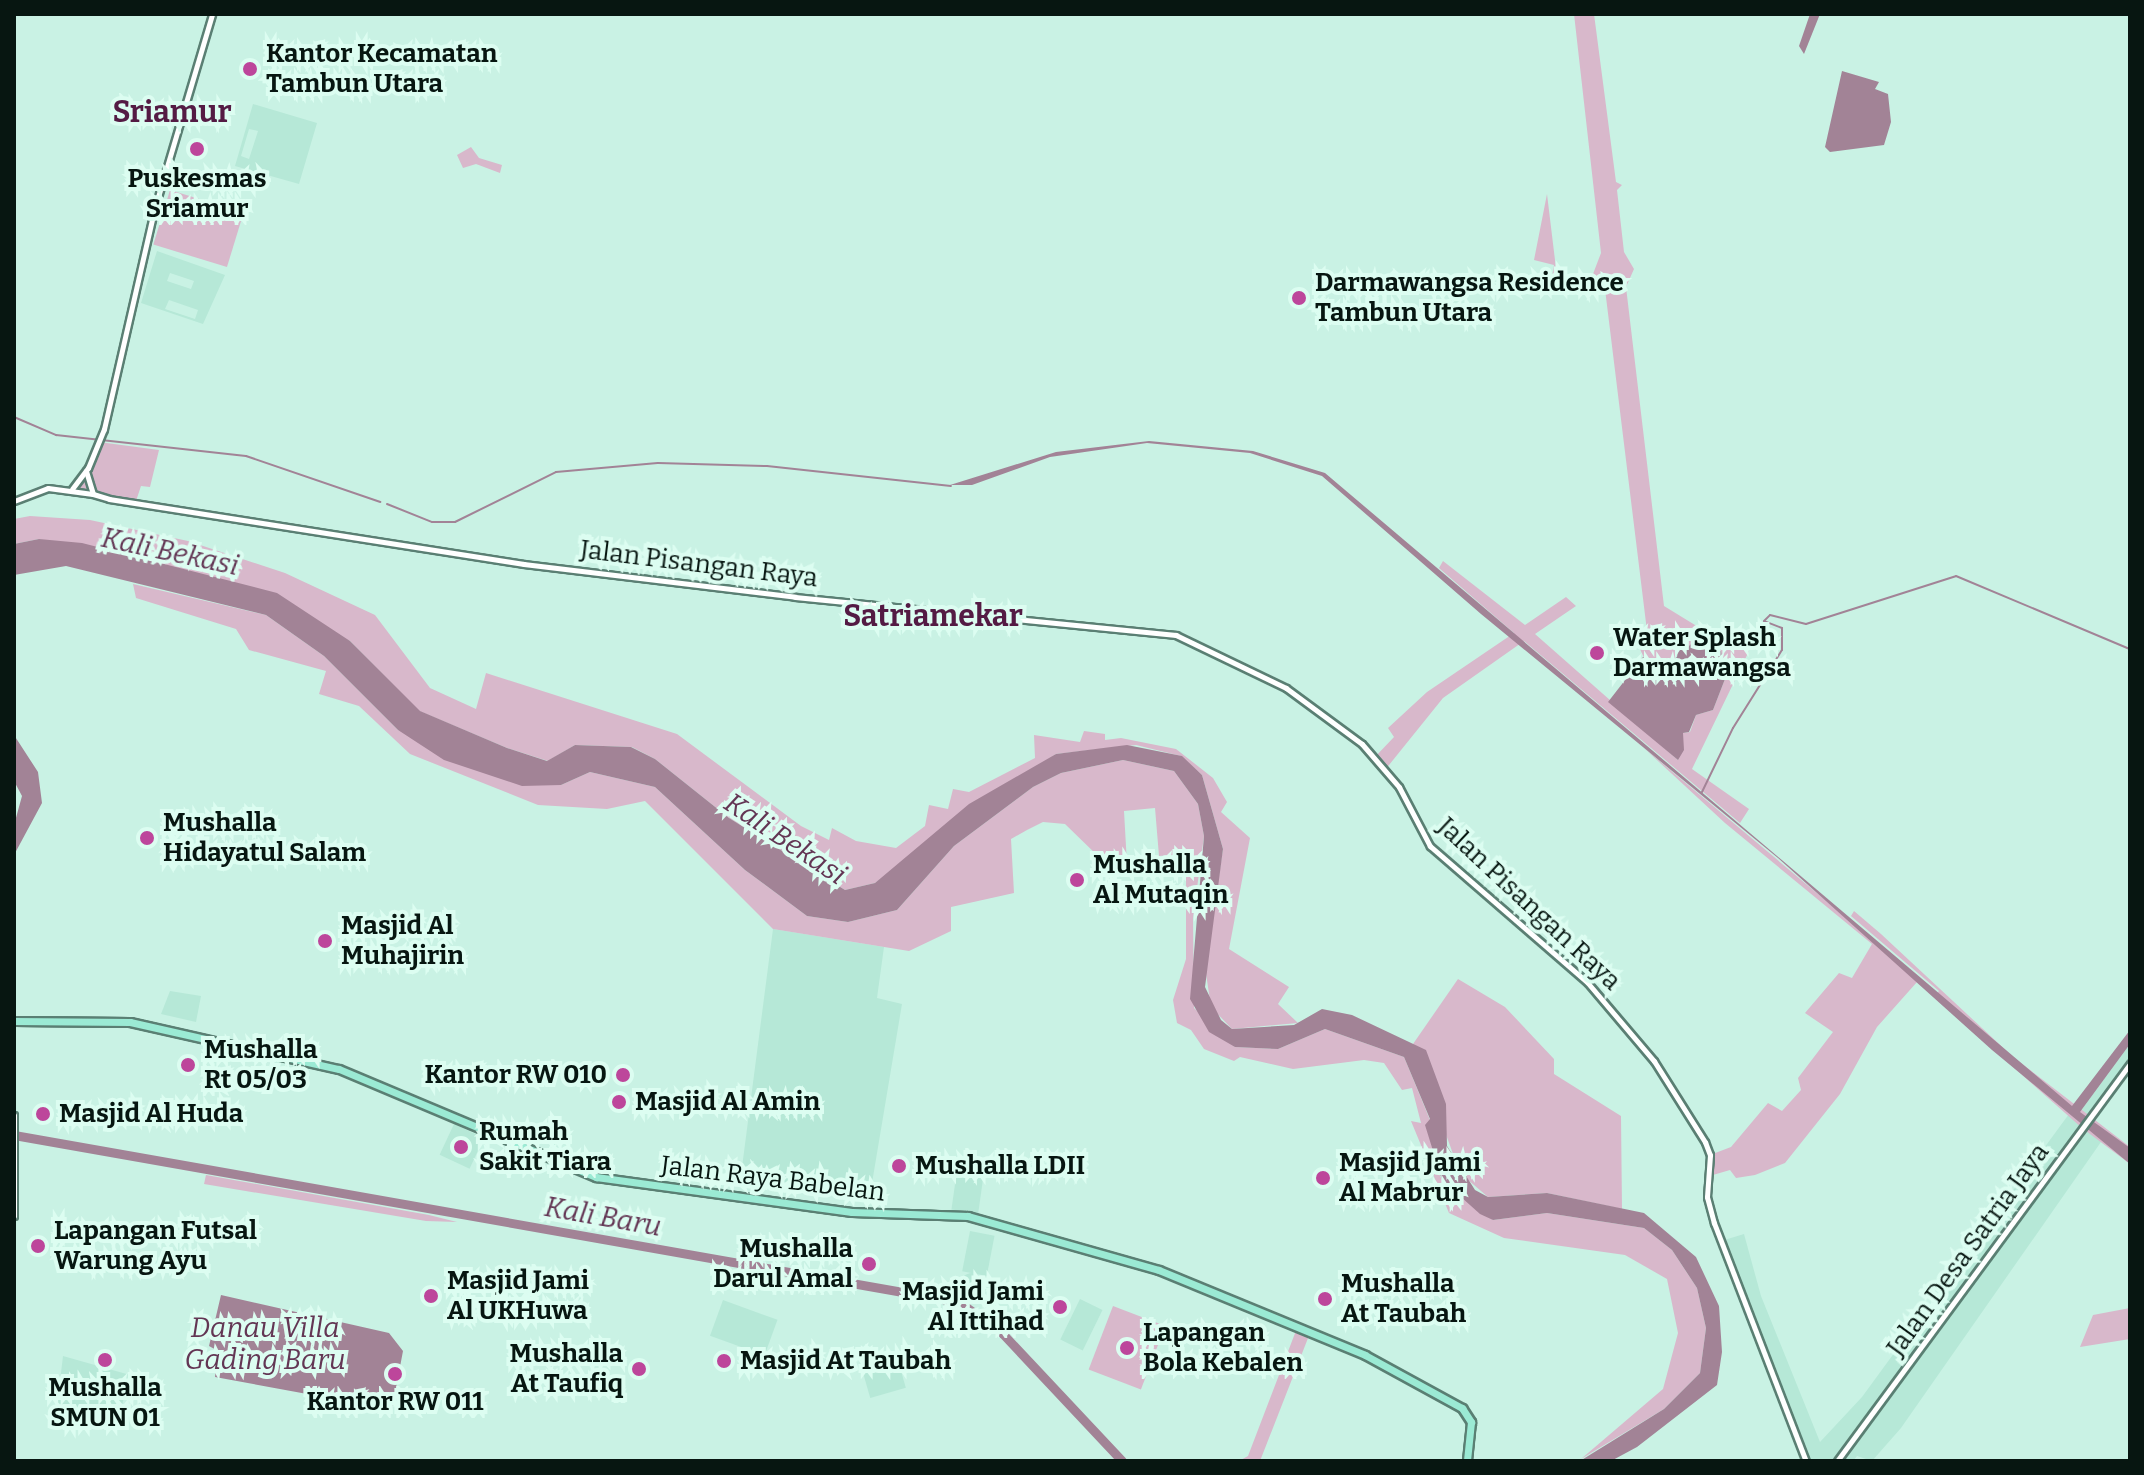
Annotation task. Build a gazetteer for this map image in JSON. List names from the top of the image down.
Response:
{
  "streets": {
    "main road": ["Jalan Raya Babelan"],
    "street": ["Jalan Pisangan Raya", "Jalan Desa Satria Jaya"]
  },
  "districts": ["Sriamur", "Satriamekar"],
  "water": ["Kali Bekasi", "Kali Baru", "Danau Villa Gading Baru"],
  "places": [
    "Kantor Kecamatan Tambun Utara",
    "Puskesmas Sriamur",
    "Darmawangsa Residence Tambun Utara",
    "Water Splash Darmawangsa",
    "Mushalla Hidayatul Salam",
    "Mushalla Al Mutaqin",
    "Masjid Al Muhajirin",
    "Mushalla Rt 05/03",
    "Kantor RW 010",
    "Masjid Al Amin",
    "Masjid Al Huda",
    "Rumah Sakit Tiara",
    "Mushalla LDII",
    "Masjid Jami Al Mabrur",
    "Lapangan Futsal Warung Ayu",
    "Mushalla Darul Amal",
    "Masjid Jami Al UKHuwa",
    "Mushalla At Taubah",
    "Masjid Jami Al Ittihad",
    "Lapangan Bola Kebalen",
    "Mushalla SMUN 01",
    "Masjid At Taubah",
    "Mushalla At Taufiq",
    "Kantor RW 011"
  ]
}
